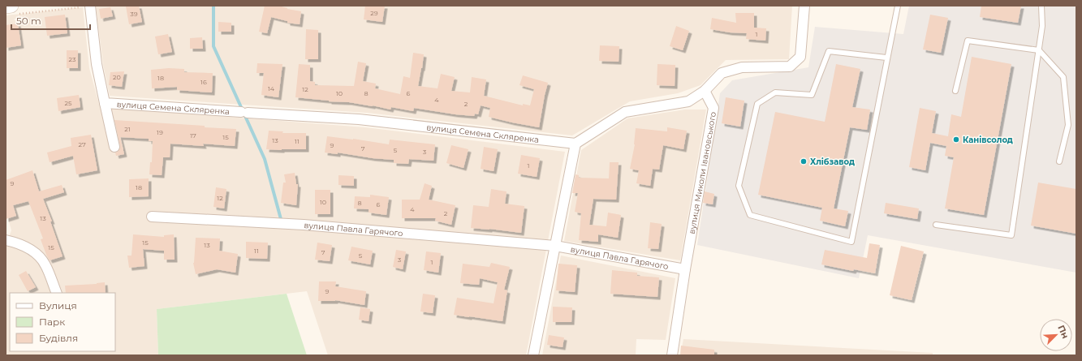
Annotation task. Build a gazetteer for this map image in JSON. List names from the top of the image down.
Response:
{
  "streets": {
    "street": ["вулиця Семена Скляренка", "вулиця Миколи Івановського", "вулиця Павла Гарячого"]
  },
  "crossings": [
    ["вулиця Миколи Івановського", "вулиця Павла Гарячого"]
  ],
  "places": ["Канівсолод", "Хлібзавод"],
  "house_numbers": [
    "29",
    "39",
    "1",
    "23",
    "20",
    "18",
    "16",
    "14",
    "12",
    "10",
    "8",
    "6",
    "4",
    "25",
    "2",
    "21",
    "19",
    "17",
    "15",
    "13",
    "11",
    "27",
    "9",
    "7",
    "5",
    "3",
    "1",
    "9",
    "18",
    "12",
    "10",
    "8",
    "6",
    "4",
    "2",
    "13",
    "15",
    "13",
    "15",
    "11",
    "7",
    "5",
    "3",
    "1",
    "9"
  ],
  "legend": ["Вулиця", "Парк", "Будівля"],
  "scale_bar": "50 m",
  "north": "top right"
}
